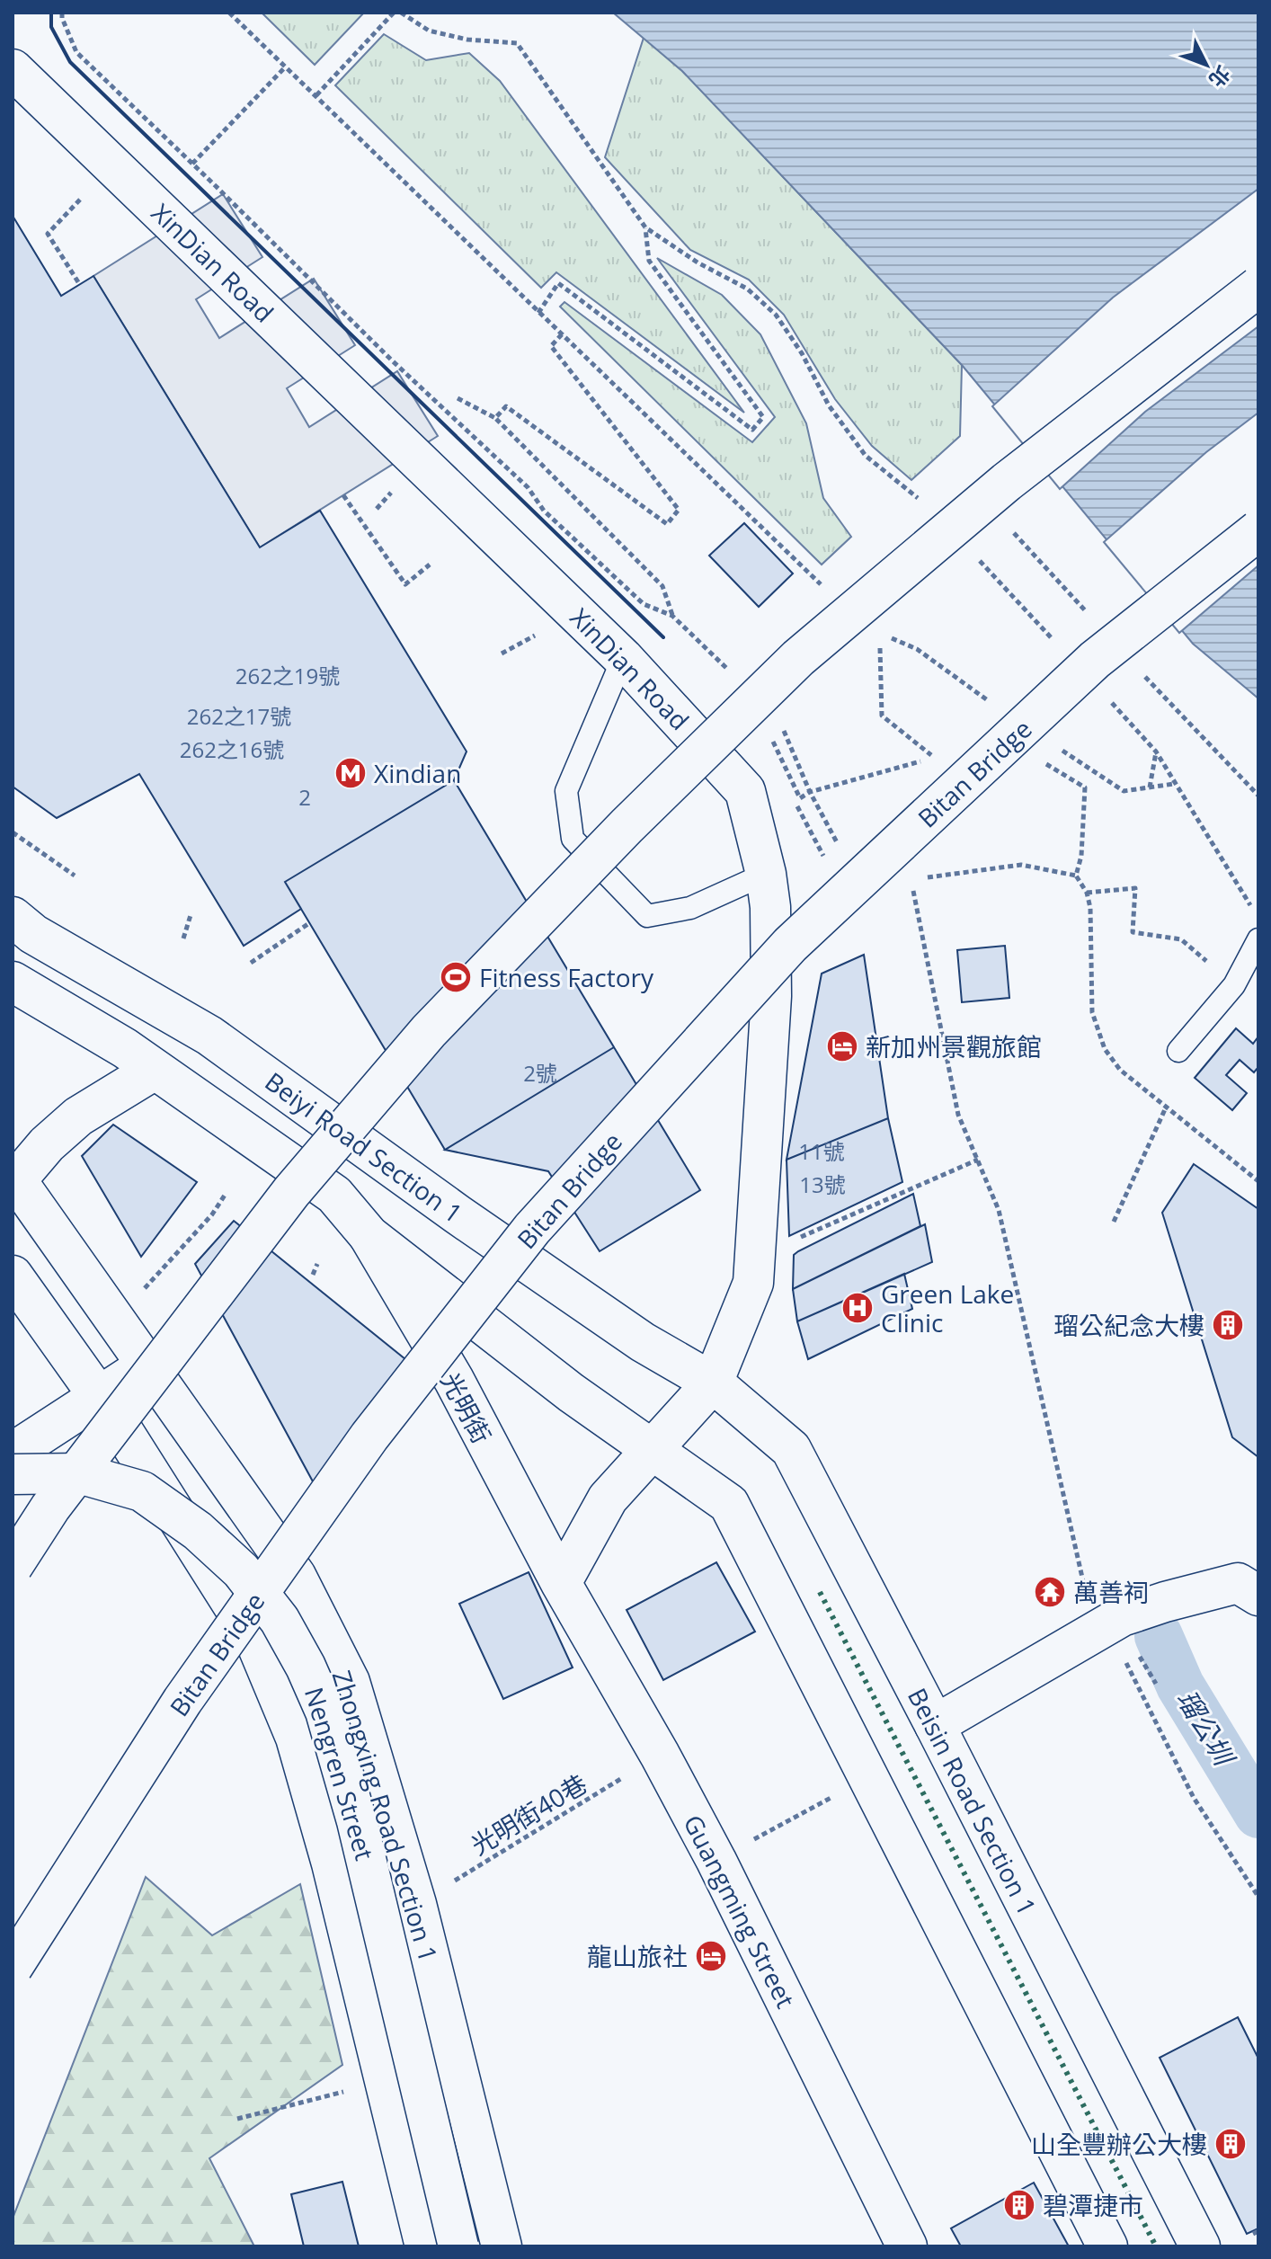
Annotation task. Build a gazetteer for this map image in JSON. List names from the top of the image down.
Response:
{
  "streets": {
    "main road": [
      "XinDian Road",
      "Bitan Bridge",
      "Beiyi Road Section 1",
      "光明街",
      "Nengren Street",
      "Beisin Road Section 1",
      "Zhongxing Road Section 1",
      "Guangming Street"
    ],
    "path": ["光明街40巷"]
  },
  "crossings": [
    ["XinDian Road", "Beiyi Road Section 1"],
    ["XinDian Road", "光明街"],
    ["XinDian Road", "Beisin Road Section 1"],
    ["XinDian Road", "Guangming Street"],
    ["Beiyi Road Section 1", "Beisin Road Section 1"],
    ["光明街", "Guangming Street"],
    ["光明街40巷", "Zhongxing Road Section 1"],
    ["光明街40巷", "Guangming Street"]
  ],
  "water": ["瑠公圳"],
  "places": {
    "metro station": ["Xindian"],
    "sports": ["Fitness Factory"],
    "hotel": ["新加州景觀旅館", "龍山旅社"],
    "hospital": ["Green Lake Clinic"],
    "building": ["瑠公紀念大樓", "山全豐辦公大樓", "碧潭捷市"],
    "temple": ["萬善祠"]
  },
  "house_numbers": [
    "262之19號",
    "262之17號",
    "262之16號",
    "2",
    "2號",
    "11號",
    "13號"
  ],
  "north": "bottom right"
}
